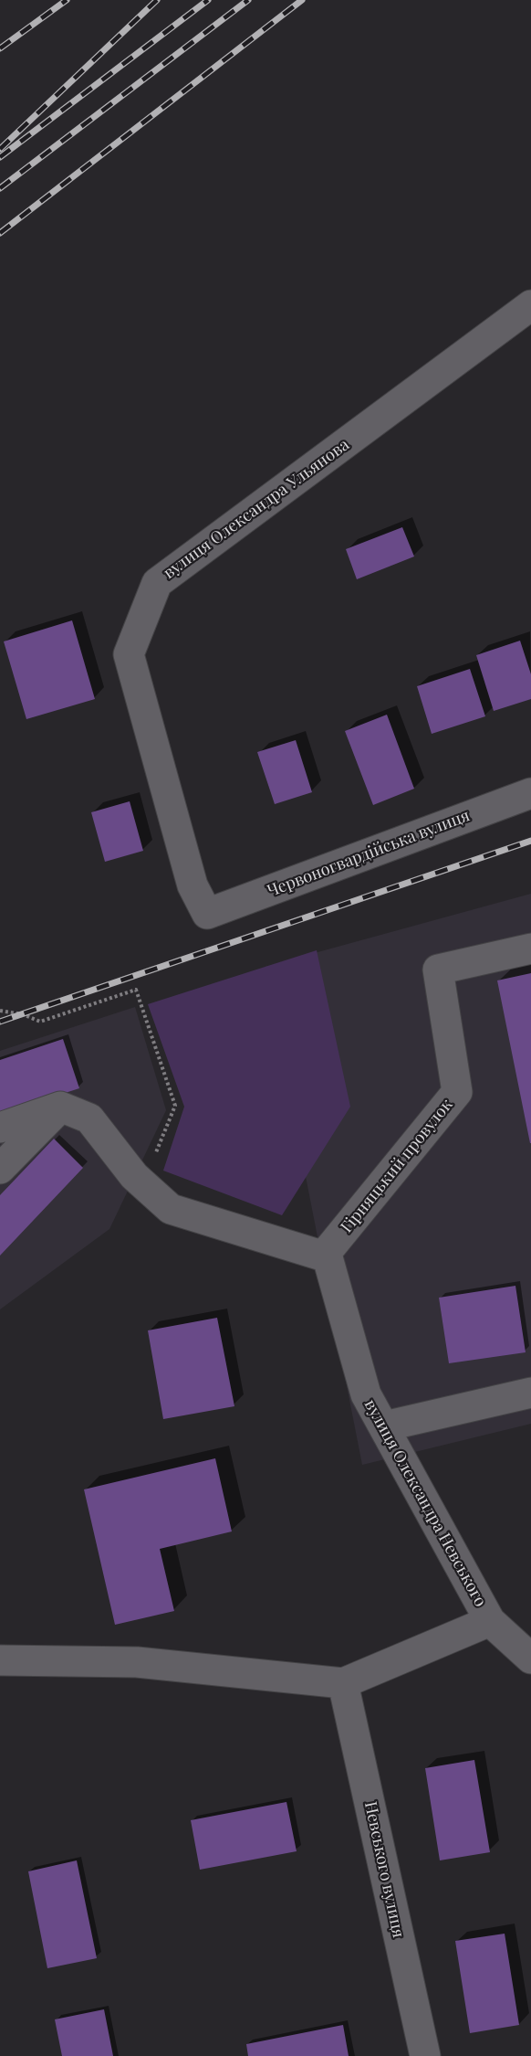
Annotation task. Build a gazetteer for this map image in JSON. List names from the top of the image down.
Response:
{
  "streets": {
    "street": [
      "вулиця Олександра Ульянова",
      "Червоногвардійська вулиця",
      "Гірняцький провулок",
      "вулиця Олександра Невського",
      "Невського вулиця"
    ]
  },
  "crossings": [
    ["вулиця Олександра Ульянова", "Червоногвардійська вулиця"],
    ["Гірняцький провулок", "вулиця Олександра Невського"]
  ]
}
